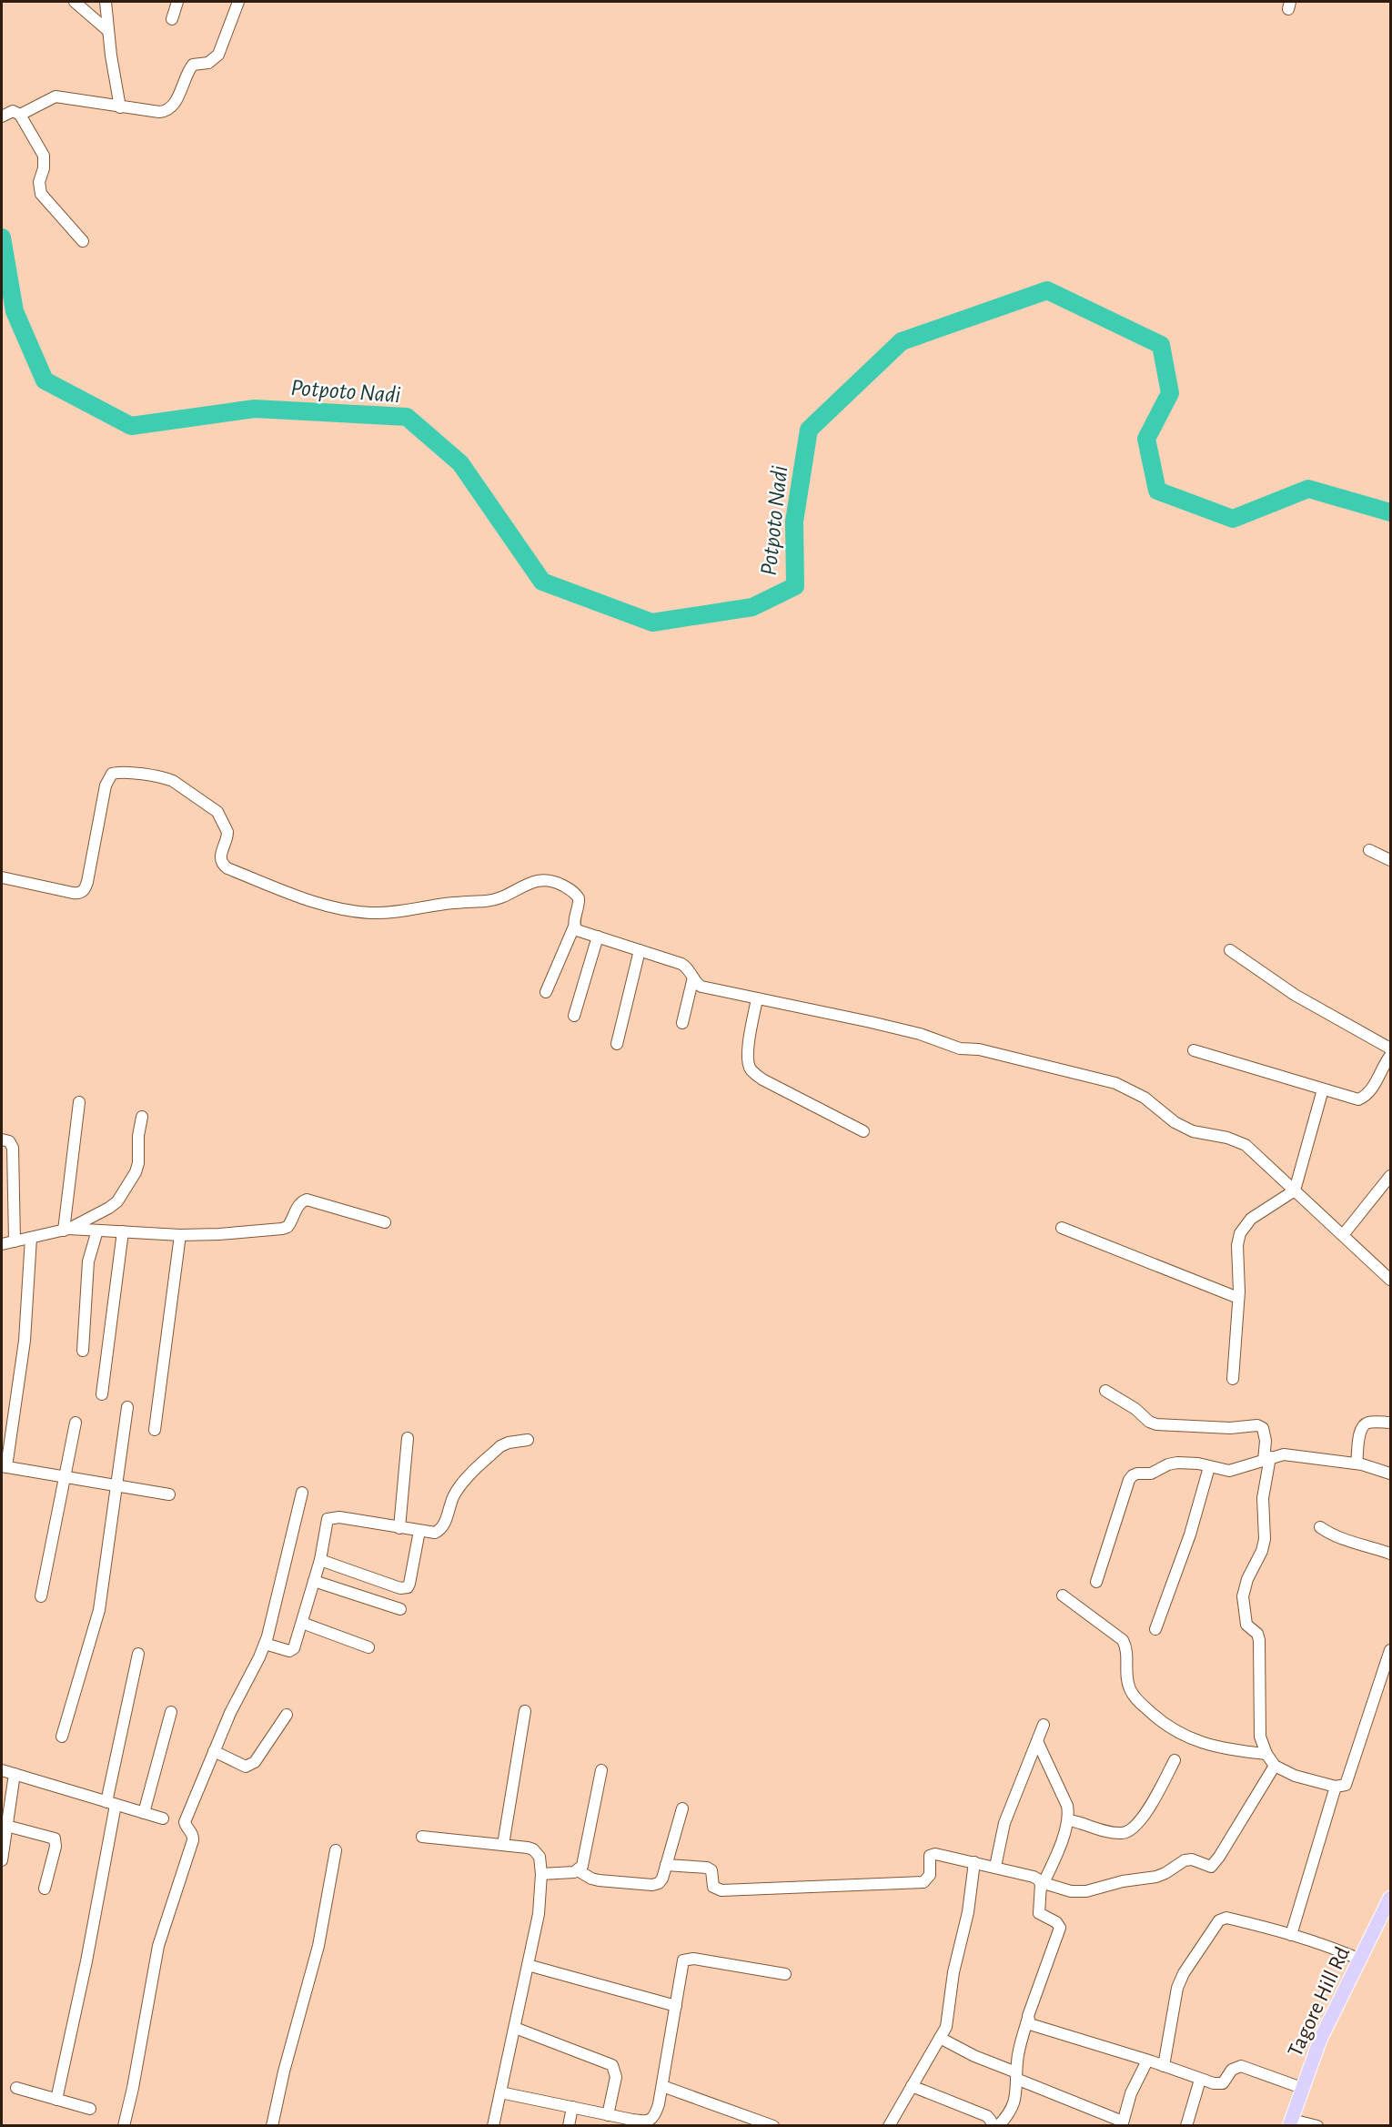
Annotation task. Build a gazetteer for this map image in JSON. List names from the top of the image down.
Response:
{
  "streets": {
    "main road": ["Tagore Hill Rd"]
  },
  "water": ["Potpoto Nadi"]
}
